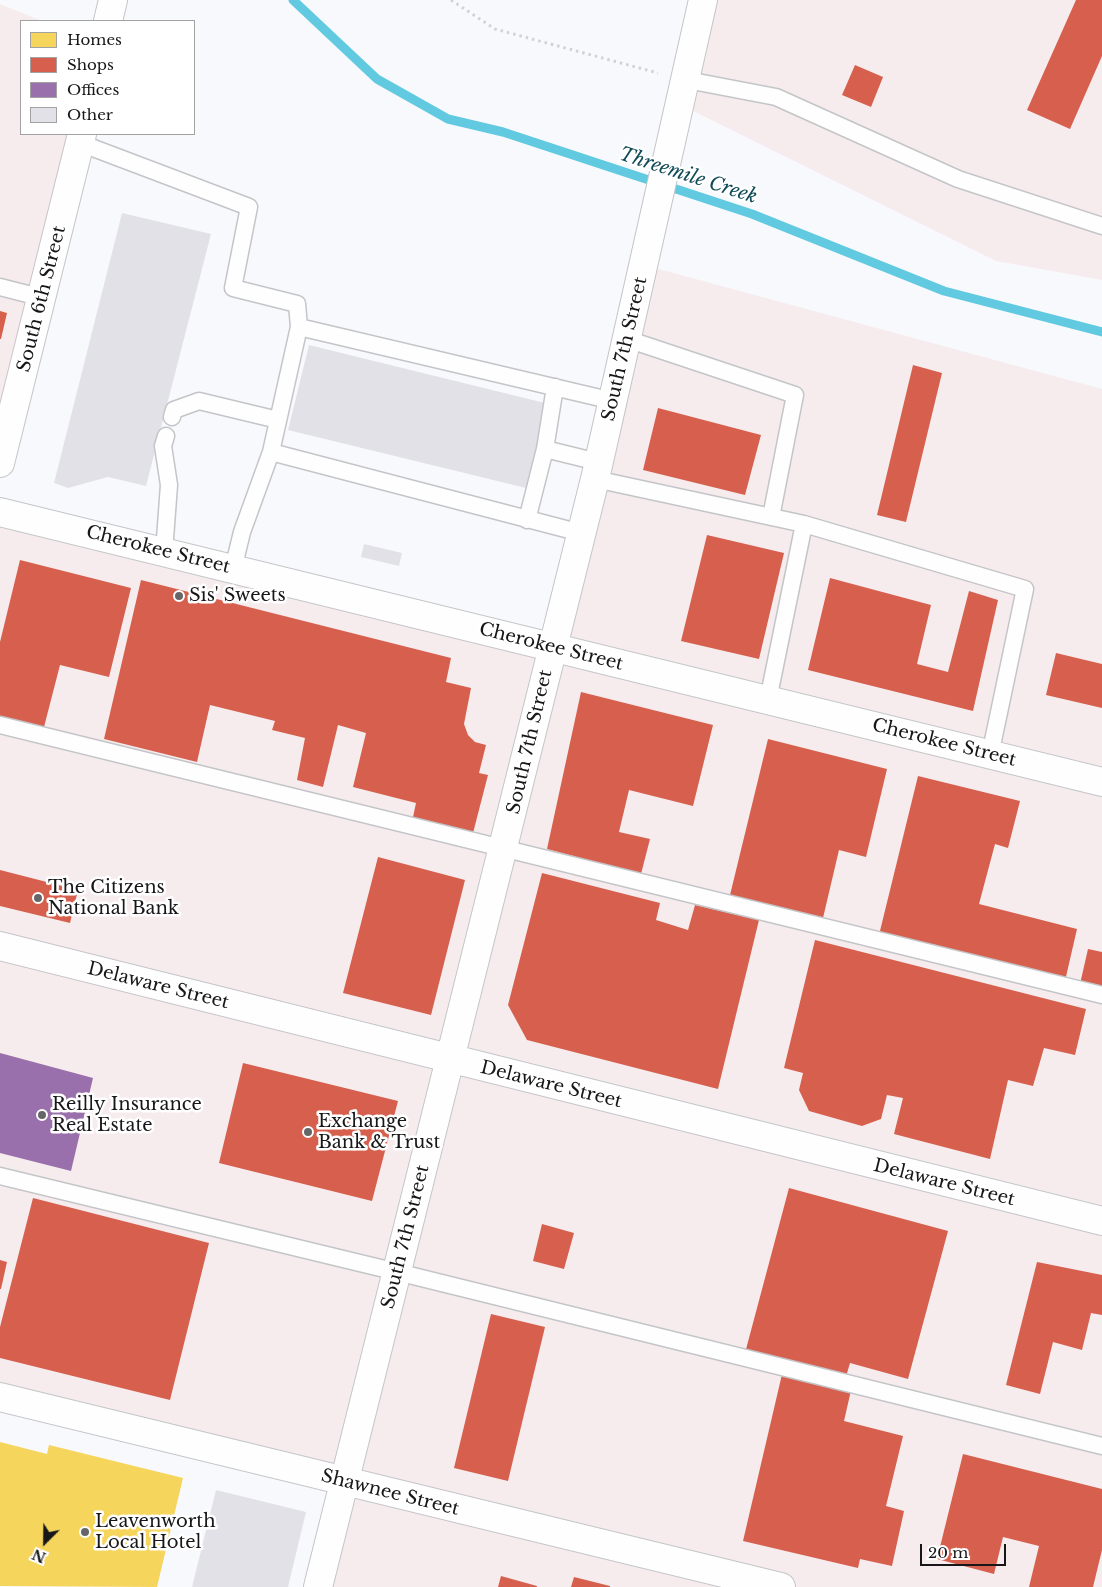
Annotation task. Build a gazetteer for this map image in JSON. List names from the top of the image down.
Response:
{
  "streets": {
    "street": [
      "South 6th Street",
      "South 7th Street",
      "Cherokee Street",
      "Delaware Street",
      "Shawnee Street"
    ]
  },
  "crossings": [
    ["South 7th Street", "Cherokee Street"],
    ["South 7th Street", "Delaware Street"],
    ["South 7th Street", "Shawnee Street"]
  ],
  "water": ["Threemile Creek"],
  "places": [
    "Sis' Sweets",
    "The Citizens National Bank",
    "Reilly Insurance Real Estate",
    "Exchange Bank & Trust",
    "Leavenworth Local Hotel"
  ],
  "legend": [
    "Homes",
    "Shops",
    "Offices",
    "Other"
  ],
  "scale_bar": "20 m",
  "north": "bottom left"
}
